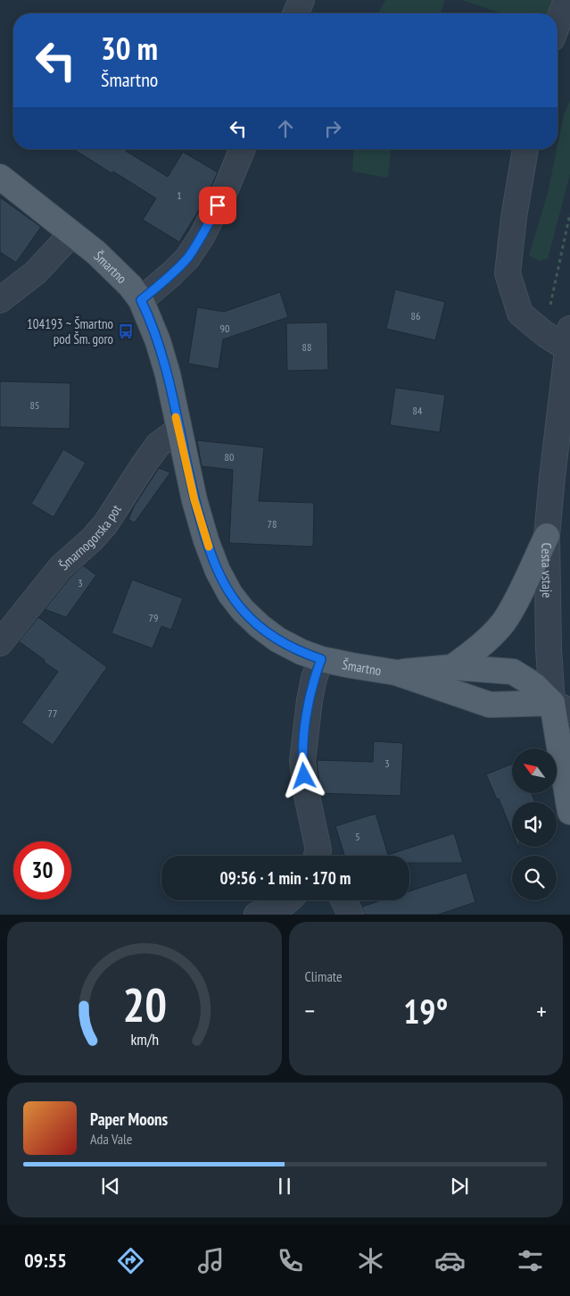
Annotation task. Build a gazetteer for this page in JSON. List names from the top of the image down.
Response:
{
  "streets": {
    "main road": ["Šmartno", "Cesta vstaje"],
    "street": ["Šmarnogorska pot"]
  },
  "crossings": [
    ["Šmartno", "Šmarnogorska pot"]
  ],
  "places": {
    "bus stop": ["104193 ~ Šmartno pod Šm. goro"]
  },
  "house_numbers": [
    "1",
    "86",
    "90",
    "88",
    "85",
    "84",
    "80",
    "78",
    "3",
    "79",
    "77",
    "3",
    "5"
  ],
  "north": "top left",
  "page": {
    "turn": ["30 m", "Šmartno"],
    "limit": "30",
    "trip": "09:56 · 1 min · 170 m",
    "tile": "Climate",
    "heat": ["−", "19°", "+"],
    "song": ["Paper Moons", "Ada Vale"],
    "tabs": "09:55",
    "gauge": ["20", "km/h"]
  }
}
